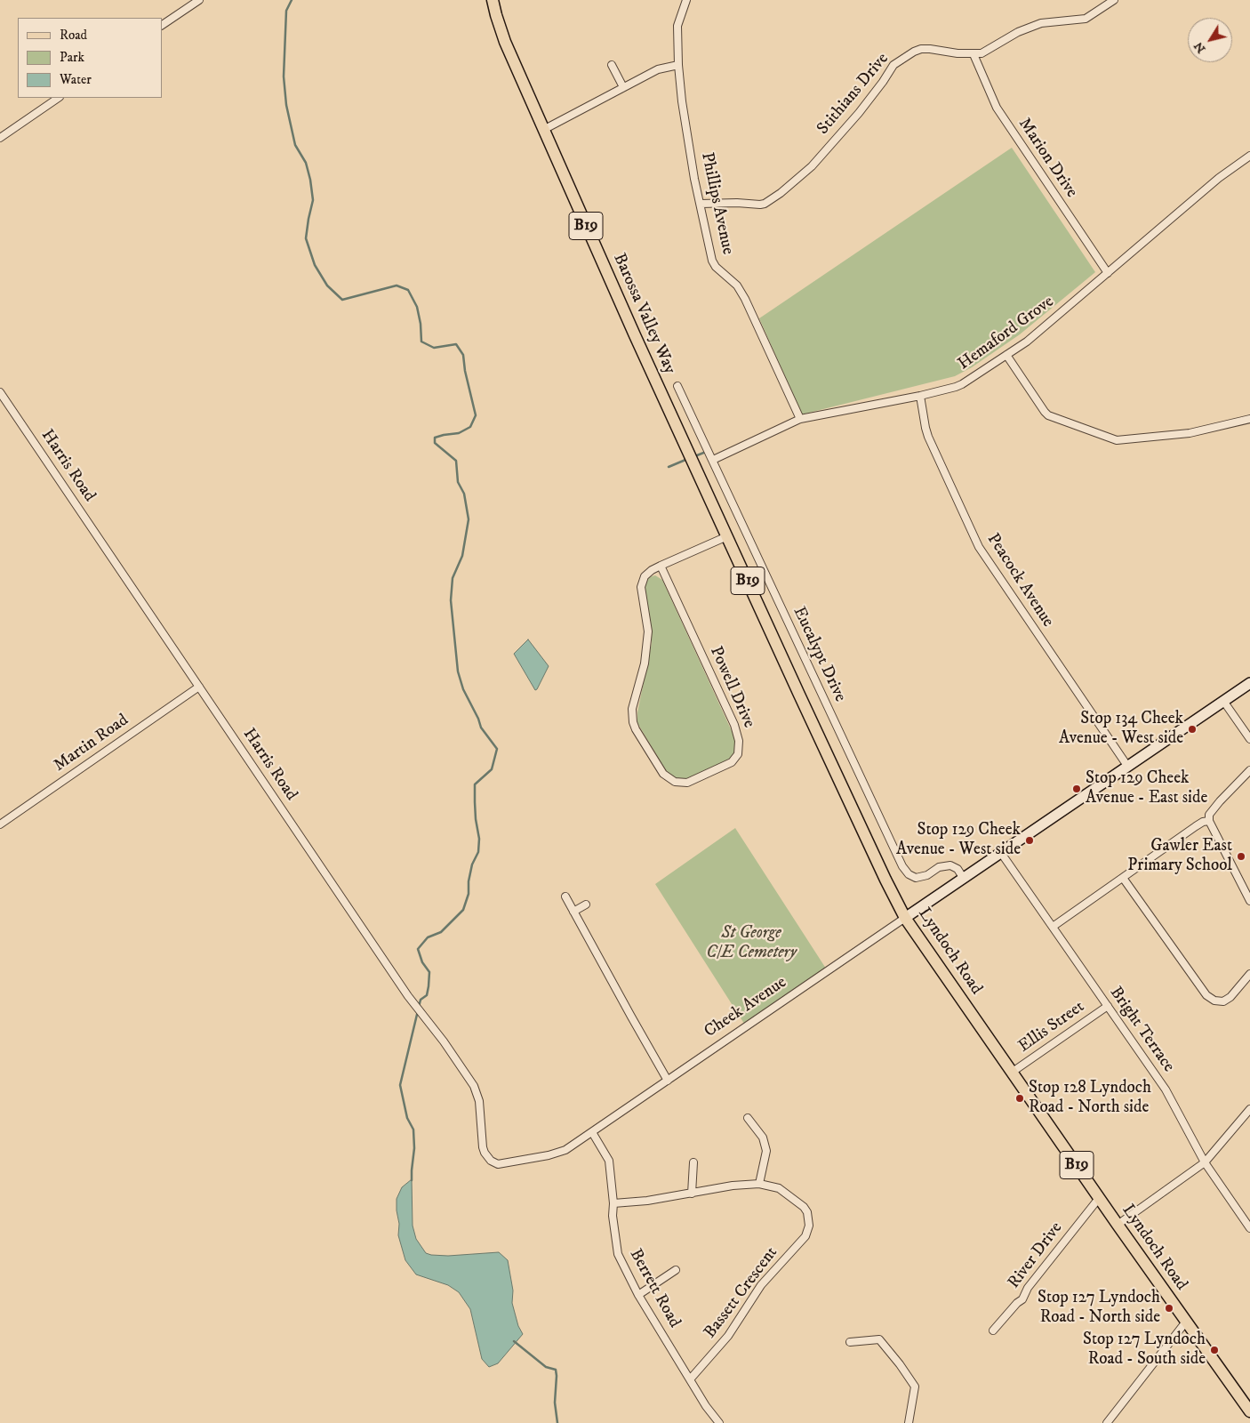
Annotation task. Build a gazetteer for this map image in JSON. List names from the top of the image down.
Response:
{
  "streets": {
    "main road": ["B19", "Barossa Valley Way", "Lyndoch Road"],
    "street": [
      "Stithians Drive",
      "Marion Drive",
      "Phillips Avenue",
      "Hemaford Grove",
      "Harris Road",
      "Peacock Avenue",
      "Eucalypt Drive",
      "Powell Drive",
      "Martin Road",
      "Cheek Avenue",
      "Ellis Street",
      "Bright Terrace",
      "River Drive",
      "Berrett Road",
      "Bassett Crescent"
    ]
  },
  "crossings": [
    ["Stithians Drive", "Marion Drive"],
    ["Stithians Drive", "Phillips Avenue"],
    ["Marion Drive", "Hemaford Grove"],
    ["Phillips Avenue", "Hemaford Grove"],
    ["Barossa Valley Way", "Lyndoch Road"],
    ["Hemaford Grove", "Peacock Avenue"],
    ["Hemaford Grove", "Eucalypt Drive"],
    ["Harris Road", "Martin Road"],
    ["Harris Road", "Cheek Avenue"],
    ["Peacock Avenue", "Cheek Avenue"],
    ["Eucalypt Drive", "Cheek Avenue"],
    ["Powell Drive", "Lyndoch Road"],
    ["Lyndoch Road", "Cheek Avenue"],
    ["Lyndoch Road", "Ellis Street"],
    ["Lyndoch Road", "River Drive"],
    ["Cheek Avenue", "Bright Terrace"],
    ["Cheek Avenue", "Berrett Road"],
    ["Ellis Street", "Bright Terrace"],
    ["Berrett Road", "Bassett Crescent"]
  ],
  "parks": ["St George C/E Cemetery"],
  "places": [
    "Stop 134 Cheek Avenue - West side",
    "Stop 129 Cheek Avenue - East side",
    "Stop 129 Cheek Avenue - West side",
    "Gawler East Primary School",
    "Stop 128 Lyndoch Road - North side",
    "Stop 127 Lyndoch Road - North side",
    "Stop 127 Lyndoch Road - South side"
  ],
  "legend": ["Road", "Park", "Water"],
  "north": "bottom left"
}
